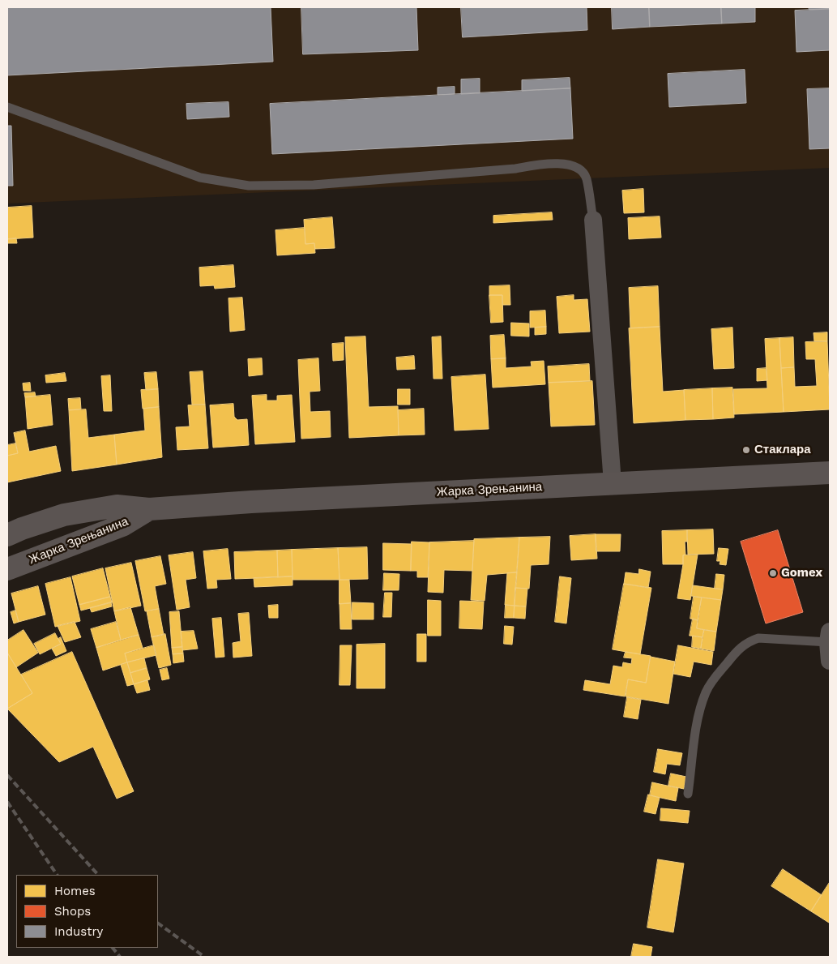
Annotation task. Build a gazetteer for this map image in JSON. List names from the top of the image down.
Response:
{
  "streets": {
    "street": ["Жарка Зрењанина"]
  },
  "places": ["Стаклара", "Gomex"],
  "legend": ["Homes", "Shops", "Industry"]
}
